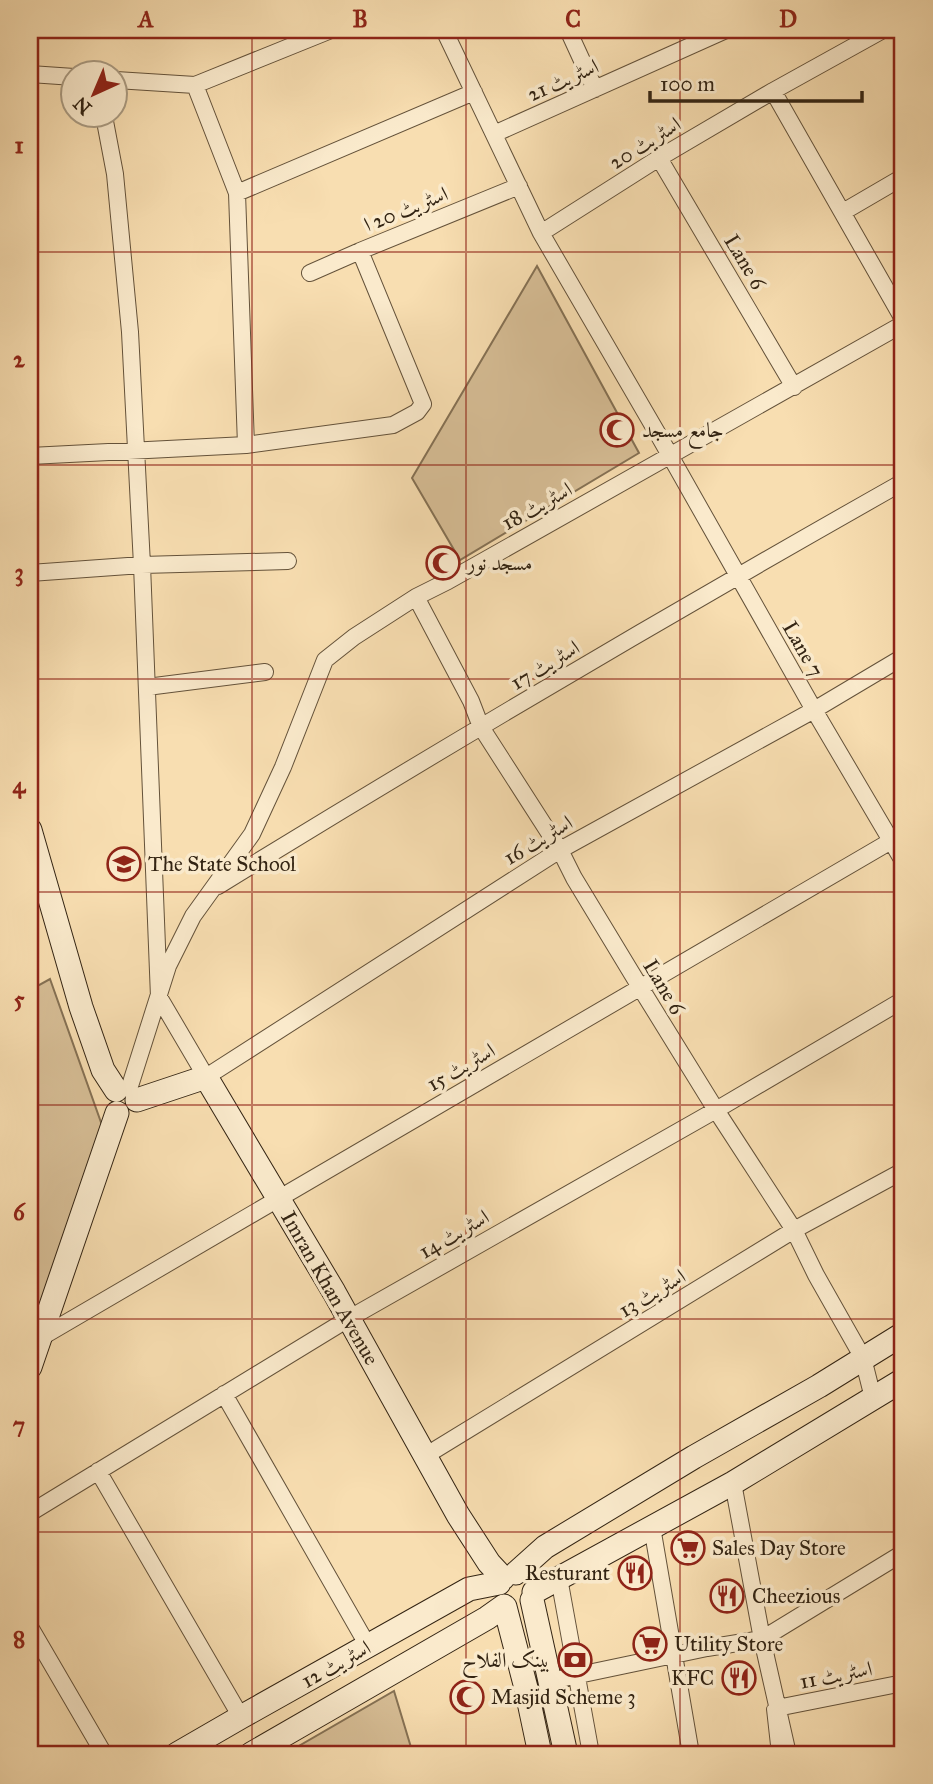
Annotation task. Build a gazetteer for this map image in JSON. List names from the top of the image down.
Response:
{
  "streets": {
    "street": [
      "اسٹریٹ 21",
      "اسٹریٹ 20",
      "اسٹریٹ 20 ا",
      "Lane 6",
      "اسٹریٹ 18",
      "Lane 7",
      "اسٹریٹ 17",
      "اسٹریٹ 16",
      "اسٹریٹ 15",
      "اسٹریٹ 14",
      "Imran Khan Avenue",
      "اسٹریٹ 13",
      "اسٹریٹ 12",
      "اسٹریٹ 11"
    ]
  },
  "crossings": [
    ["اسٹریٹ 21", "Lane 7"],
    ["اسٹریٹ 20", "Lane 6"],
    ["اسٹریٹ 20", "Lane 7"],
    ["اسٹریٹ 20 ا", "Lane 7"],
    ["Lane 6", "اسٹریٹ 18"],
    ["Lane 6", "اسٹریٹ 17"],
    ["Lane 6", "اسٹریٹ 16"],
    ["Lane 6", "اسٹریٹ 15"],
    ["Lane 6", "اسٹریٹ 14"],
    ["Lane 6", "اسٹریٹ 13"],
    ["اسٹریٹ 18", "Lane 7"],
    ["اسٹریٹ 18", "اسٹریٹ 17"],
    ["اسٹریٹ 18", "Imran Khan Avenue"],
    ["Lane 7", "اسٹریٹ 17"],
    ["Lane 7", "اسٹریٹ 16"],
    ["Lane 7", "اسٹریٹ 15"],
    ["اسٹریٹ 16", "Imran Khan Avenue"],
    ["اسٹریٹ 15", "Imran Khan Avenue"],
    ["اسٹریٹ 14", "Imran Khan Avenue"],
    ["Imran Khan Avenue", "اسٹریٹ 13"],
    ["Imran Khan Avenue", "اسٹریٹ 12"]
  ],
  "places": {
    "mosque": ["جامع مسجد", "مسجد نور", "Masjid Scheme 3"],
    "school or university": ["The State School"],
    "supermarket": ["Sales Day Store", "Utility Store"],
    "restaurant": ["Resturant", "Cheezious", "KFC"],
    "bank": ["بینک الفلاح"]
  },
  "scale_bar": "100 m",
  "north": "bottom left",
  "grid": {
    "columns": [
      "A",
      "B",
      "C",
      "D"
    ],
    "rows": [
      "1",
      "2",
      "3",
      "4",
      "5",
      "6",
      "7",
      "8"
    ]
  }
}
